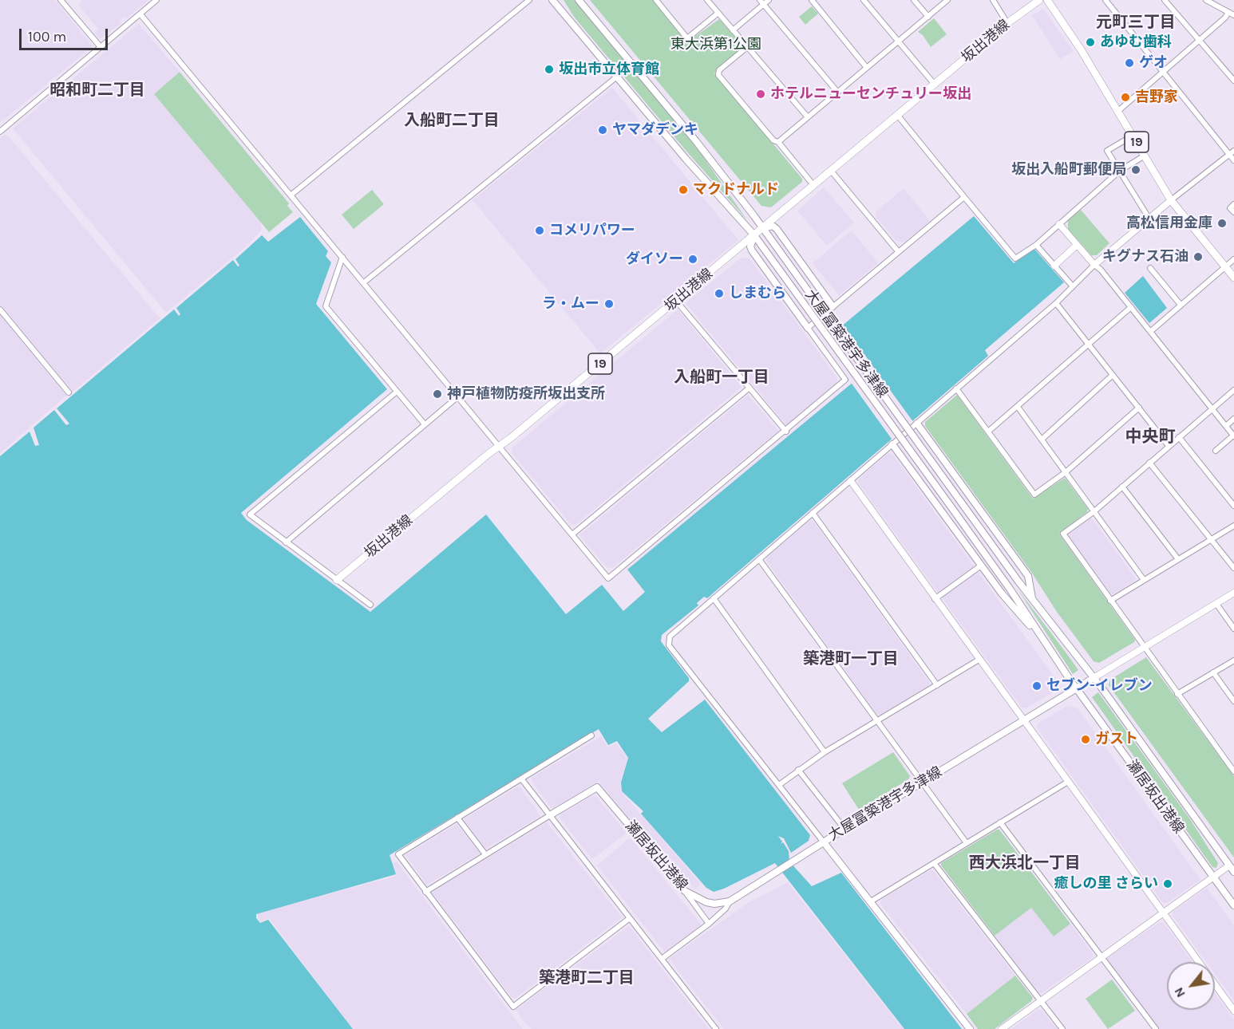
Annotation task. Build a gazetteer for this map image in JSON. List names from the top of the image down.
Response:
{
  "streets": {
    "main road": [
      "坂出港線",
      "19",
      "大屋冨築港宇多津線",
      "瀬居坂出港線"
    ]
  },
  "crossings": [
    ["坂出港線", "大屋冨築港宇多津線"],
    ["大屋冨築港宇多津線", "瀬居坂出港線"]
  ],
  "districts": [
    "元町三丁目",
    "昭和町二丁目",
    "入船町二丁目",
    "入船町一丁目",
    "中央町",
    "築港町一丁目",
    "西大浜北一丁目",
    "築港町二丁目"
  ],
  "parks": ["東大浜第1公園"],
  "places": [
    "あゆむ歯科",
    "ゲオ",
    "坂出市立体育館",
    "ホテルニューセンチュリー坂出",
    "吉野家",
    "ヤマダデンキ",
    "坂出入船町郵便局",
    "マクドナルド",
    "高松信用金庫",
    "コメリパワー",
    "キグナス石油",
    "ダイソー",
    "しまむら",
    "ラ・ムー",
    "神戸植物防疫所坂出支所",
    "セブン-イレブン",
    "ガスト",
    "癒しの里 さらい"
  ],
  "scale_bar": "100 m",
  "north": "bottom left"
}
